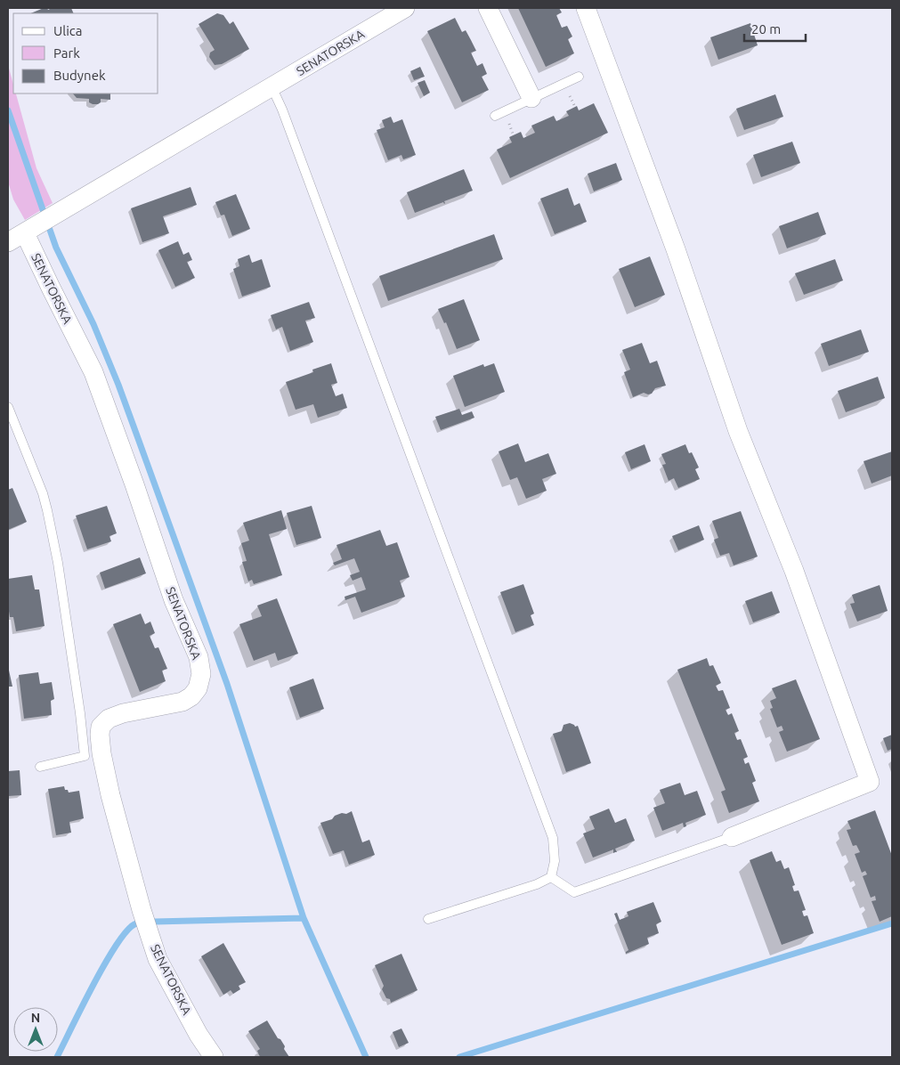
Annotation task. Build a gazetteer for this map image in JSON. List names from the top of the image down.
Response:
{
  "streets": {
    "street": ["SENATORSKA"]
  },
  "legend": ["Ulica", "Park", "Budynek"],
  "scale_bar": "20 m",
  "north": "top"
}
